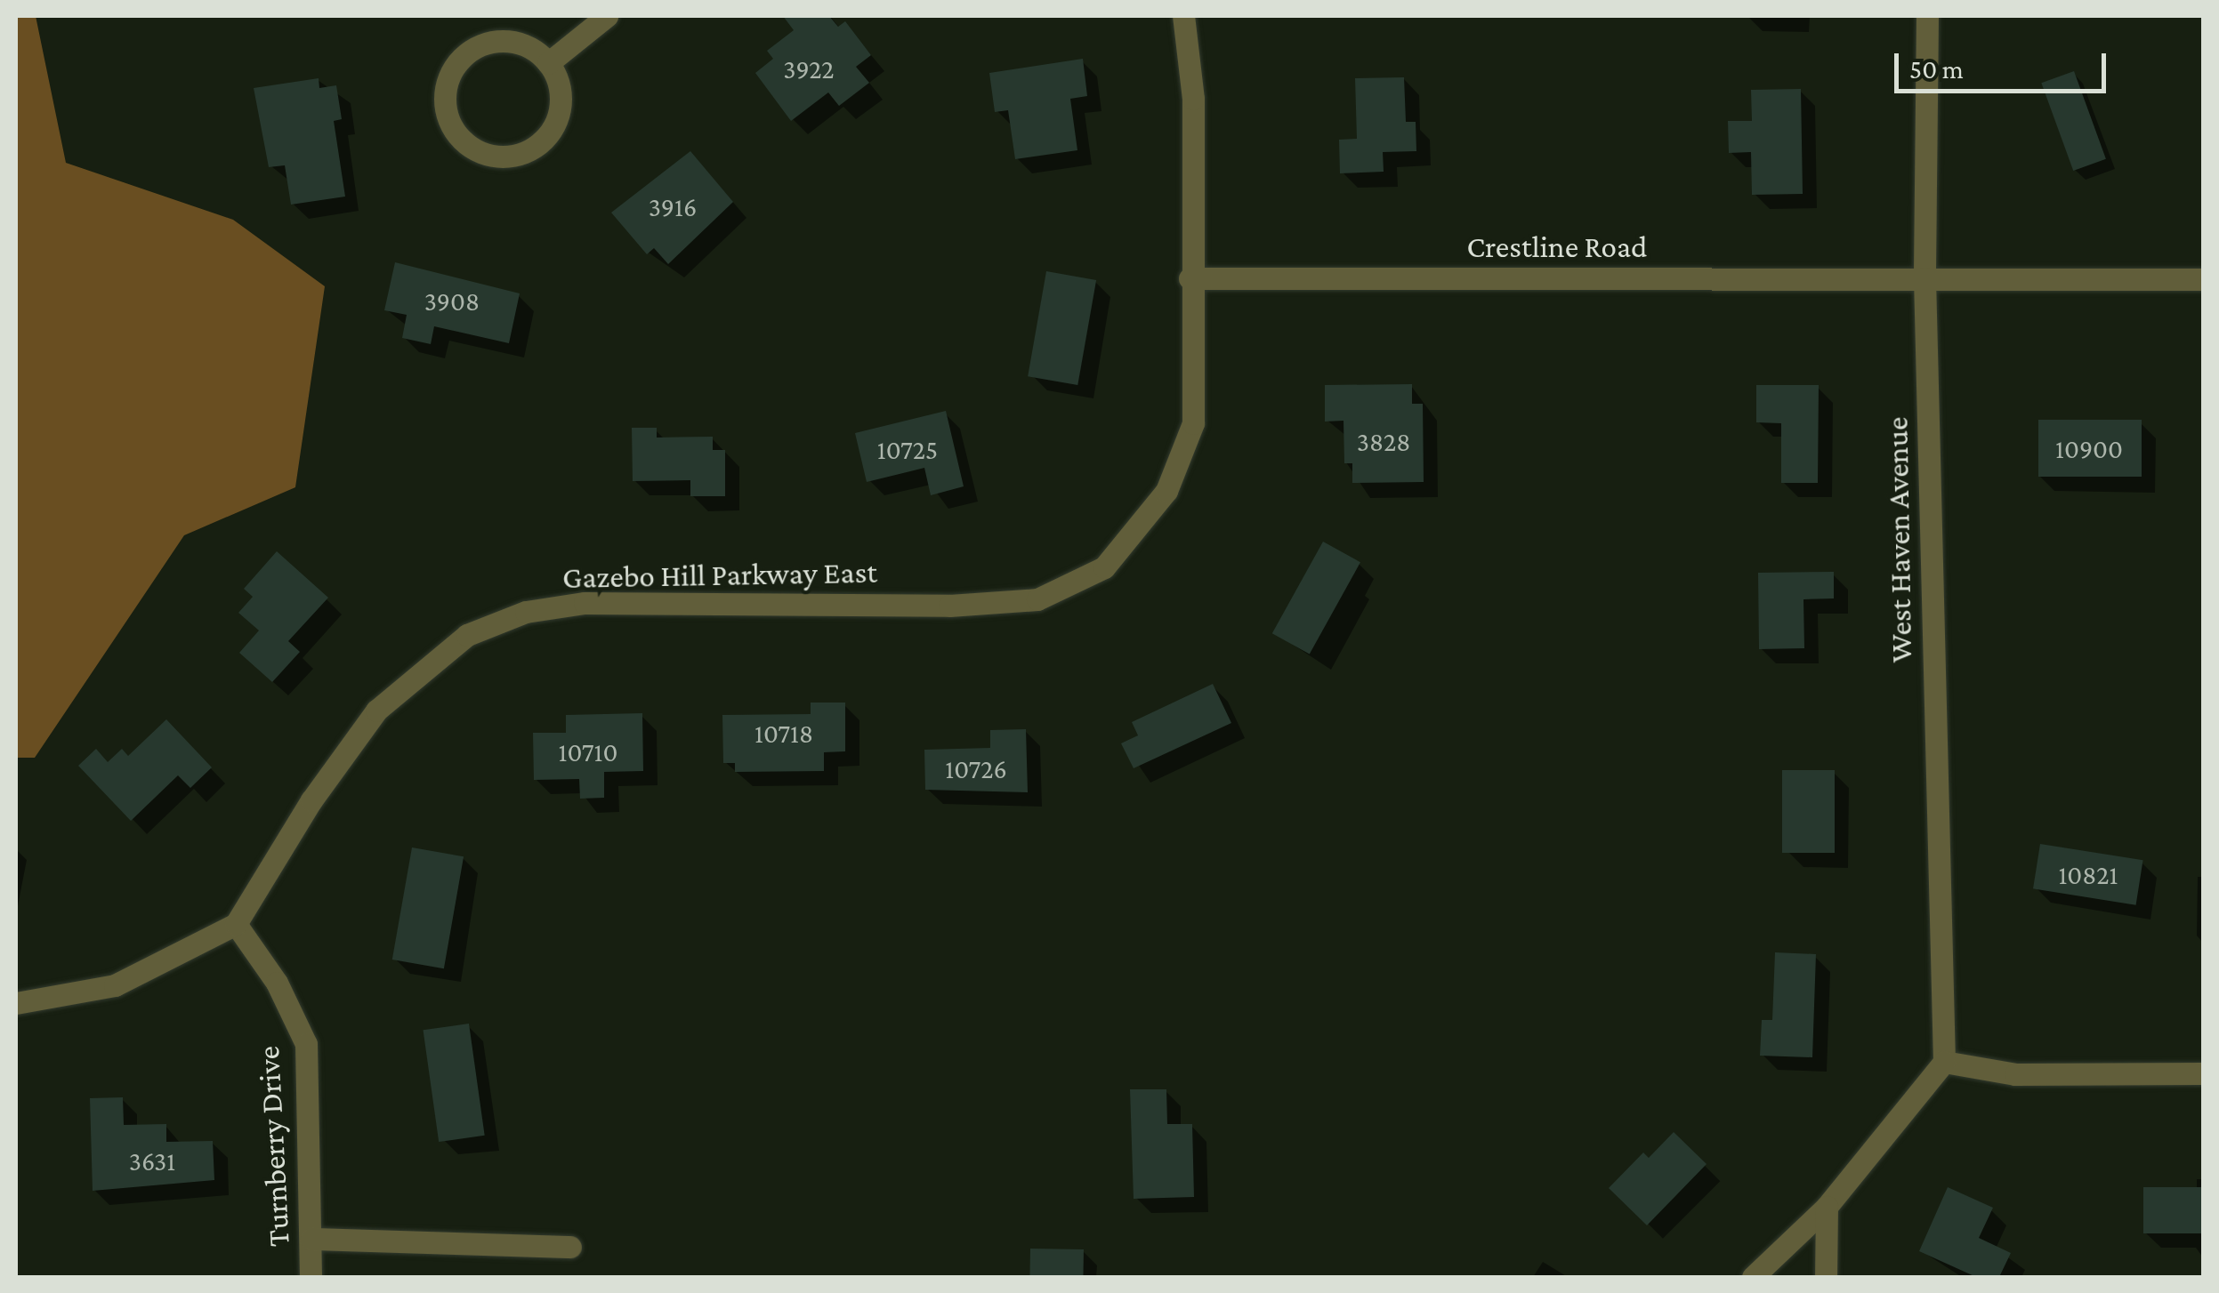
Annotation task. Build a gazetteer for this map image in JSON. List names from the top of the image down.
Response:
{
  "streets": {
    "street": [
      "Crestline Road",
      "West Haven Avenue",
      "Gazebo Hill Parkway East",
      "Turnberry Drive"
    ]
  },
  "crossings": [
    ["Crestline Road", "West Haven Avenue"],
    ["Crestline Road", "Gazebo Hill Parkway East"],
    ["Gazebo Hill Parkway East", "Turnberry Drive"]
  ],
  "house_numbers": [
    "3922",
    "3916",
    "3908",
    "3828",
    "10900",
    "10725",
    "10718",
    "10710",
    "10726",
    "10821",
    "3631"
  ],
  "scale_bar": "50 m"
}
